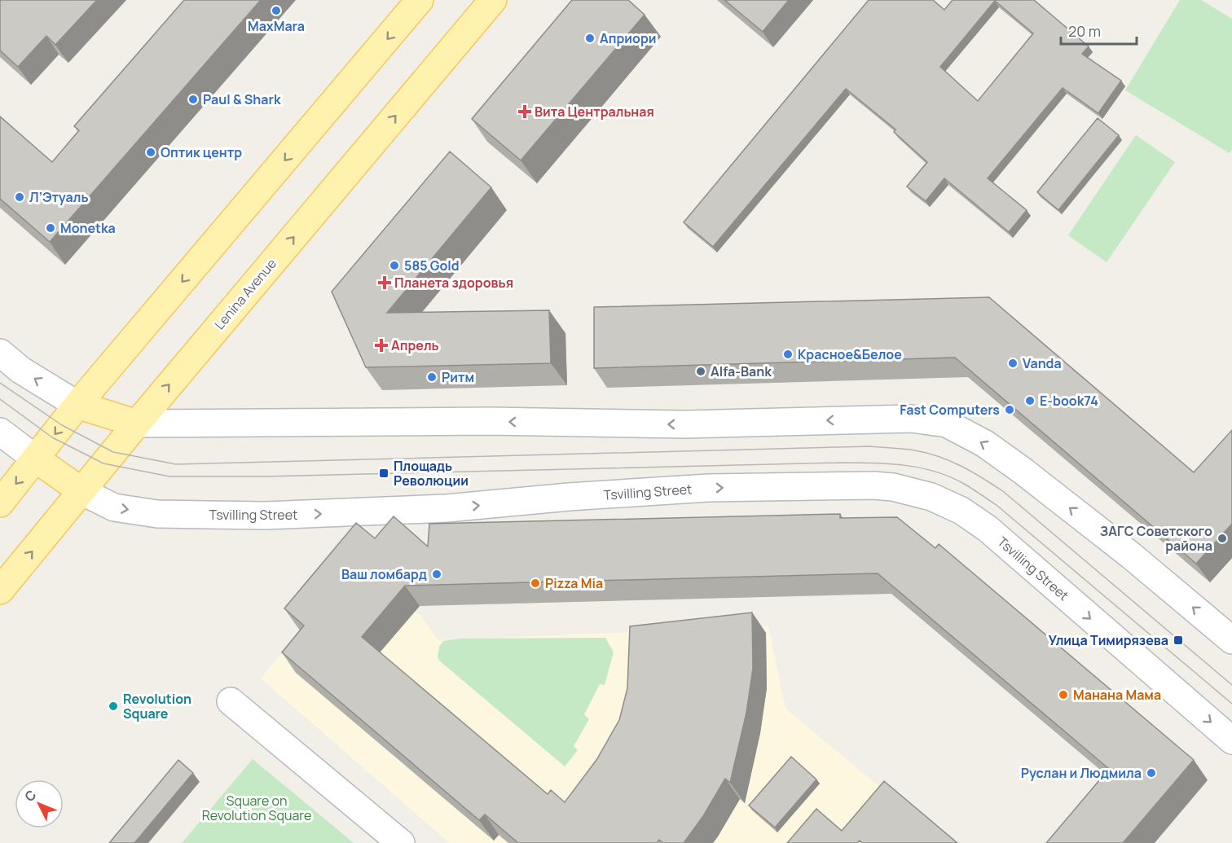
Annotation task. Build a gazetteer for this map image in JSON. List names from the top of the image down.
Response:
{
  "streets": {
    "main road": ["Lenina Avenue", "Tsvilling Street"]
  },
  "crossings": [
    ["Lenina Avenue", "Tsvilling Street"]
  ],
  "parks": ["Square on Revolution Square"],
  "places": {
    "other": [
      "MaxMara",
      "Априори",
      "Paul & Shark",
      "Оптик центр",
      "Л’Этуаль",
      "Monetka",
      "585 Gold",
      "Красное&Белое",
      "Vanda",
      "Alfa-Bank",
      "Ритм",
      "E-book74",
      "Fast Computers",
      "ЗАГС Советского района",
      "Ваш ломбард",
      "Pizza Mia",
      "Манана Мама",
      "Revolution Square",
      "Руслан и Людмила"
    ],
    "health": ["Вита Центральная", "Планета здоровья", "Апрель"],
    "transit": ["Площадь Революции", "Улица Тимирязева"]
  },
  "scale_bar": "20 m",
  "north": "top left"
}
